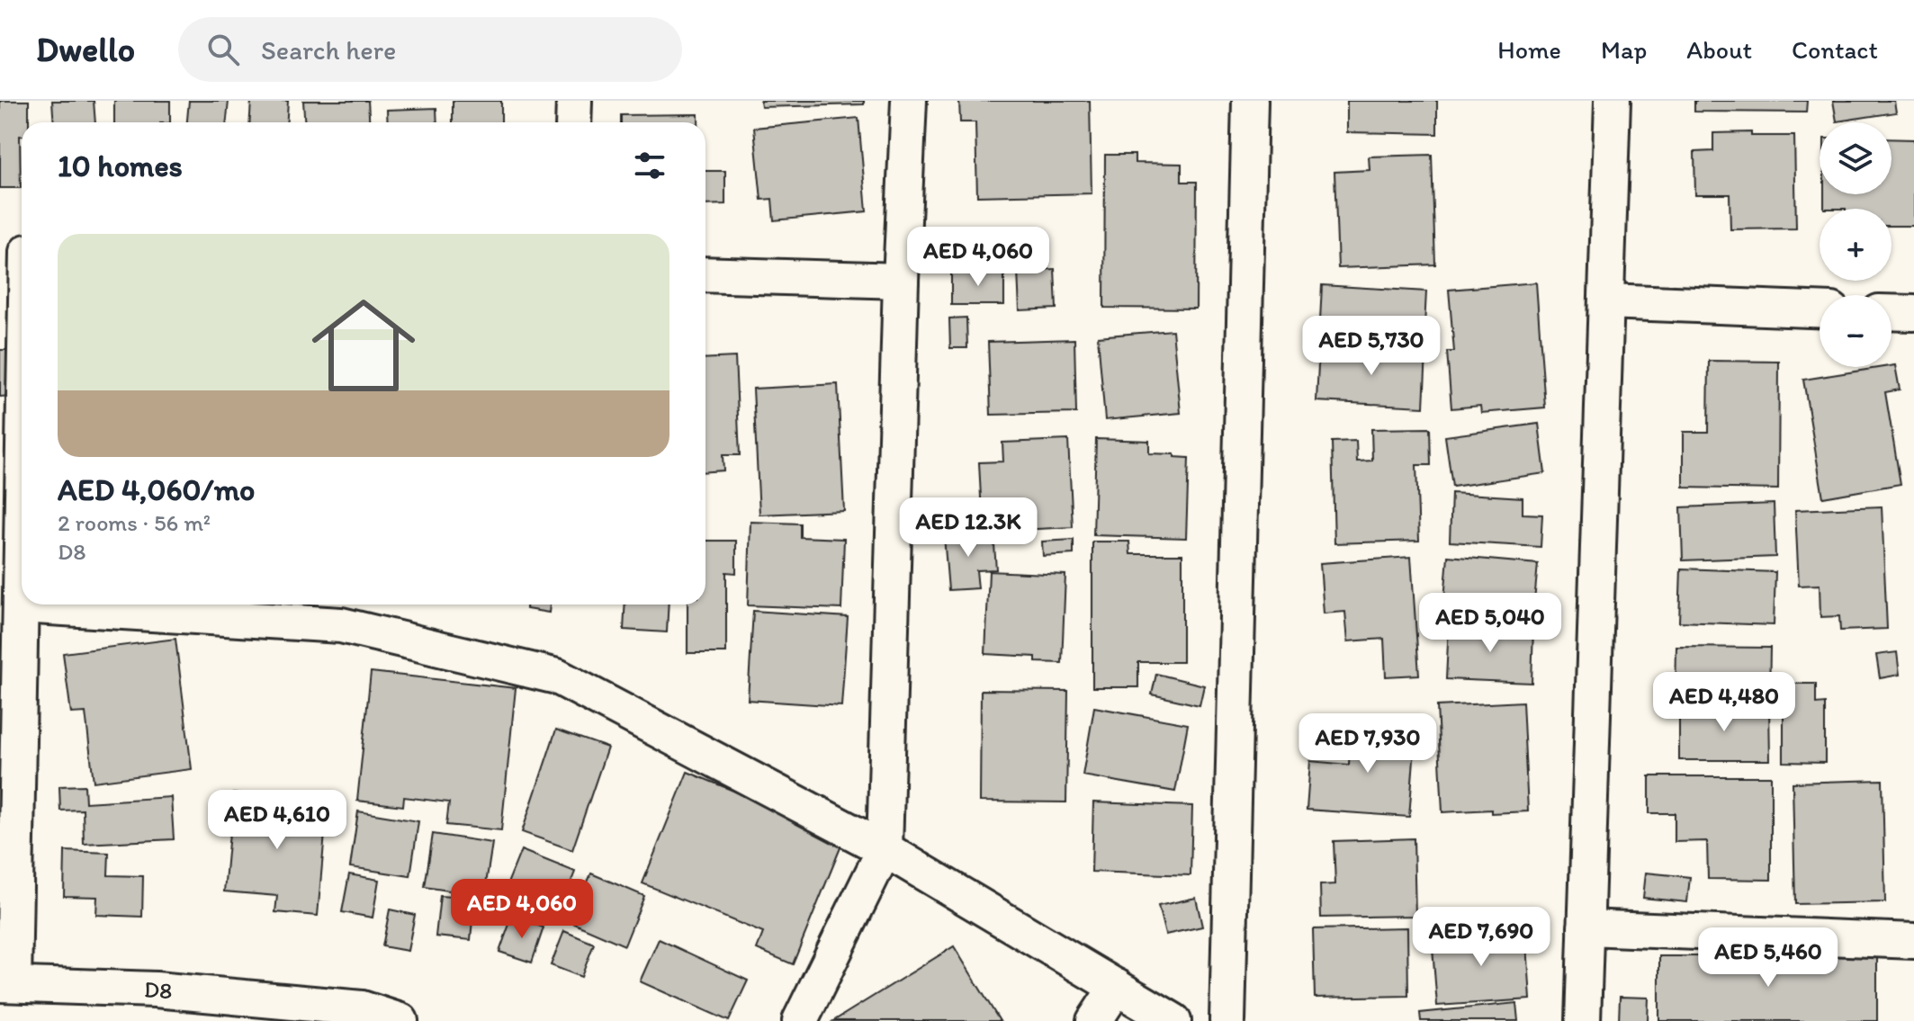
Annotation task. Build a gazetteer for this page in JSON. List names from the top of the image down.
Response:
{
  "streets": {
    "street": ["D8"]
  },
  "page": {
    "header": "Dwello",
    "search": "Search here",
    "nav": [
      "Home",
      "Map",
      "About",
      "Contact"
    ],
    "map_buttons": ["+", "−"],
    "heading": "10 homes",
    "list": [
      {
        "name": "AED 4,060/mo",
        "note": "2 rooms · 56 m² · D8"
      }
    ],
    "price": [
      "AED 4,060",
      "AED 5,730",
      "AED 12.3K",
      "AED 5,040",
      "AED 4,480",
      "AED 7,930",
      "AED 4,610",
      "AED 4,060",
      "AED 7,690",
      "AED 5,460"
    ]
  }
}
